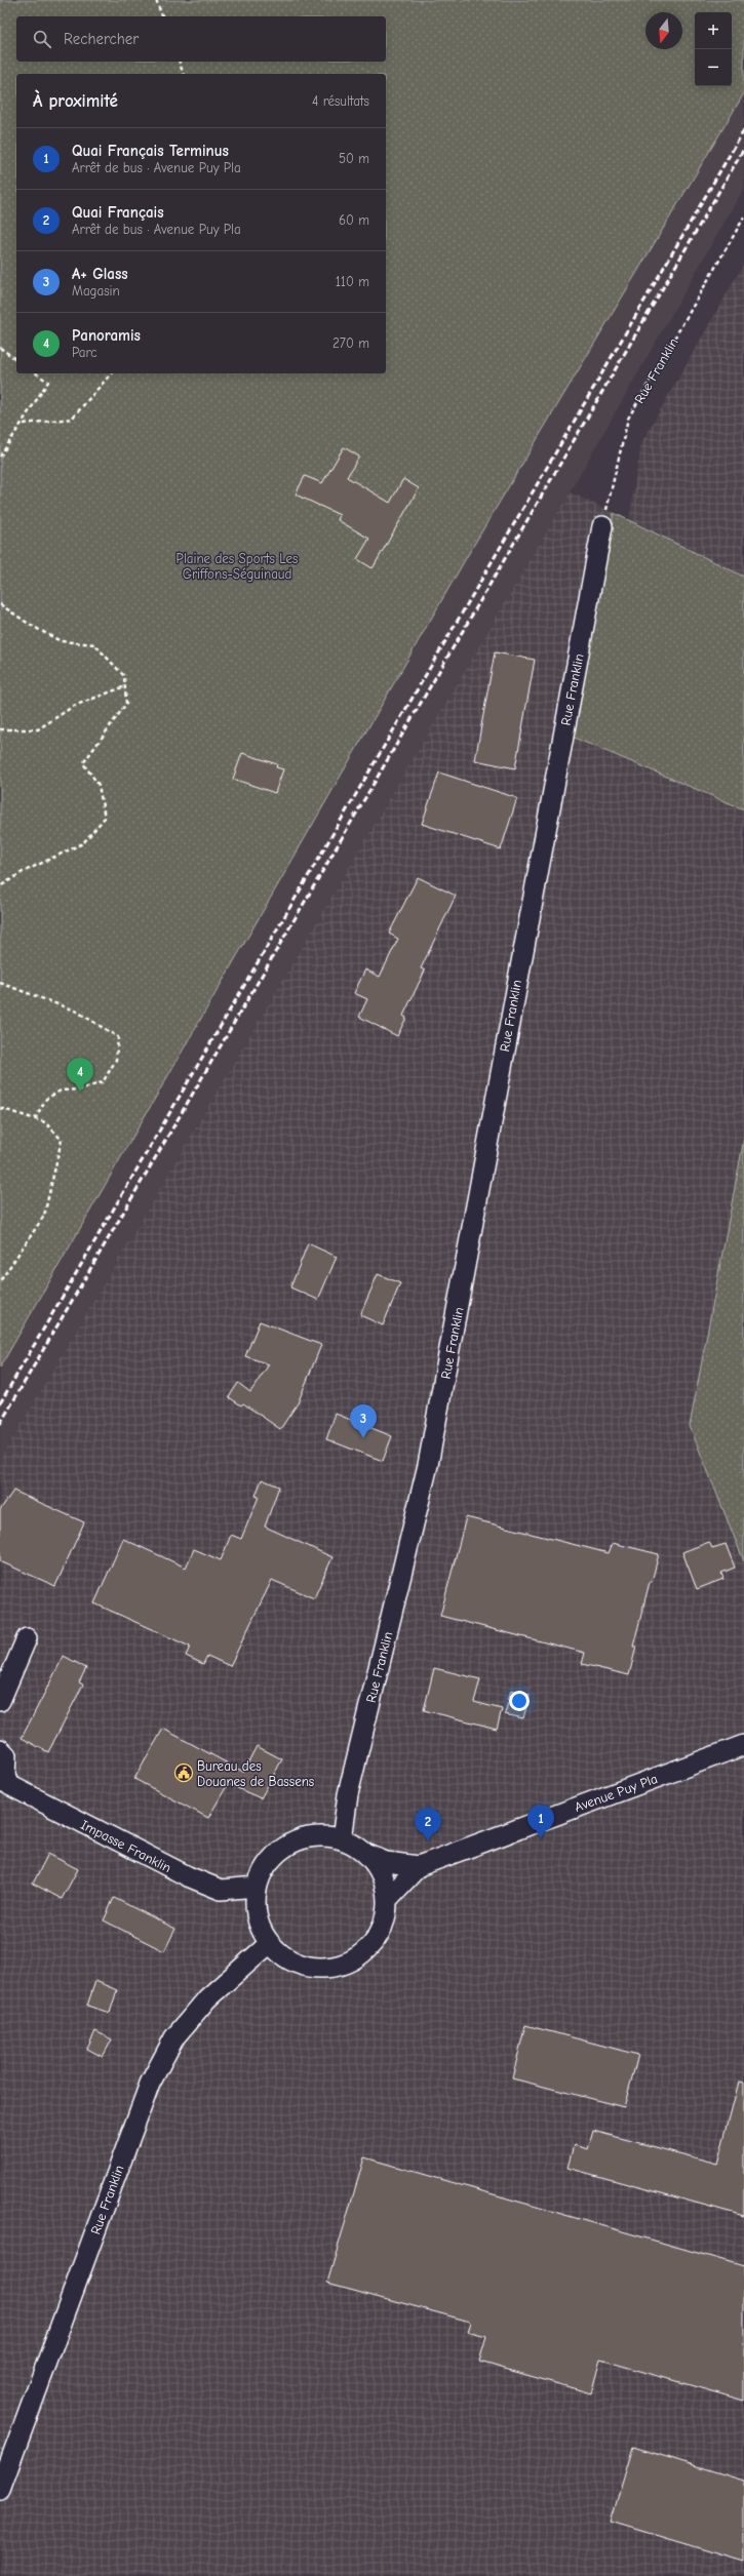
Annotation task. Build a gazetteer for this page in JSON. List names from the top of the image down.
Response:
{
  "streets": {
    "street": ["Rue Franklin", "Avenue Puy Pla", "Impasse Franklin"]
  },
  "crossings": [
    ["Rue Franklin", "Avenue Puy Pla"],
    ["Rue Franklin", "Impasse Franklin"],
    ["Avenue Puy Pla", "Impasse Franklin"]
  ],
  "parks": ["Plaine des Sports Les Griffons-Séguinaud"],
  "places": {
    "public building": ["Bureau des Douanes de Bassens"]
  },
  "north": "bottom",
  "page": {
    "map_buttons": ["+", "−"],
    "search": "Rechercher",
    "heading": ["À proximité", "4 résultats"],
    "list": [
      {
        "mark": "1",
        "name": "Quai Français Terminus",
        "note": "Arrêt de bus · Avenue Puy Pla",
        "value": "50 m"
      },
      {
        "mark": "2",
        "name": "Quai Français",
        "note": "Arrêt de bus · Avenue Puy Pla",
        "value": "60 m"
      },
      {
        "mark": "3",
        "name": "A+ Glass",
        "note": "Magasin",
        "value": "110 m"
      },
      {
        "mark": "4",
        "name": "Panoramis",
        "note": "Parc",
        "value": "270 m"
      }
    ],
    "pins": [
      "4",
      "3",
      "1",
      "2"
    ]
  }
}
